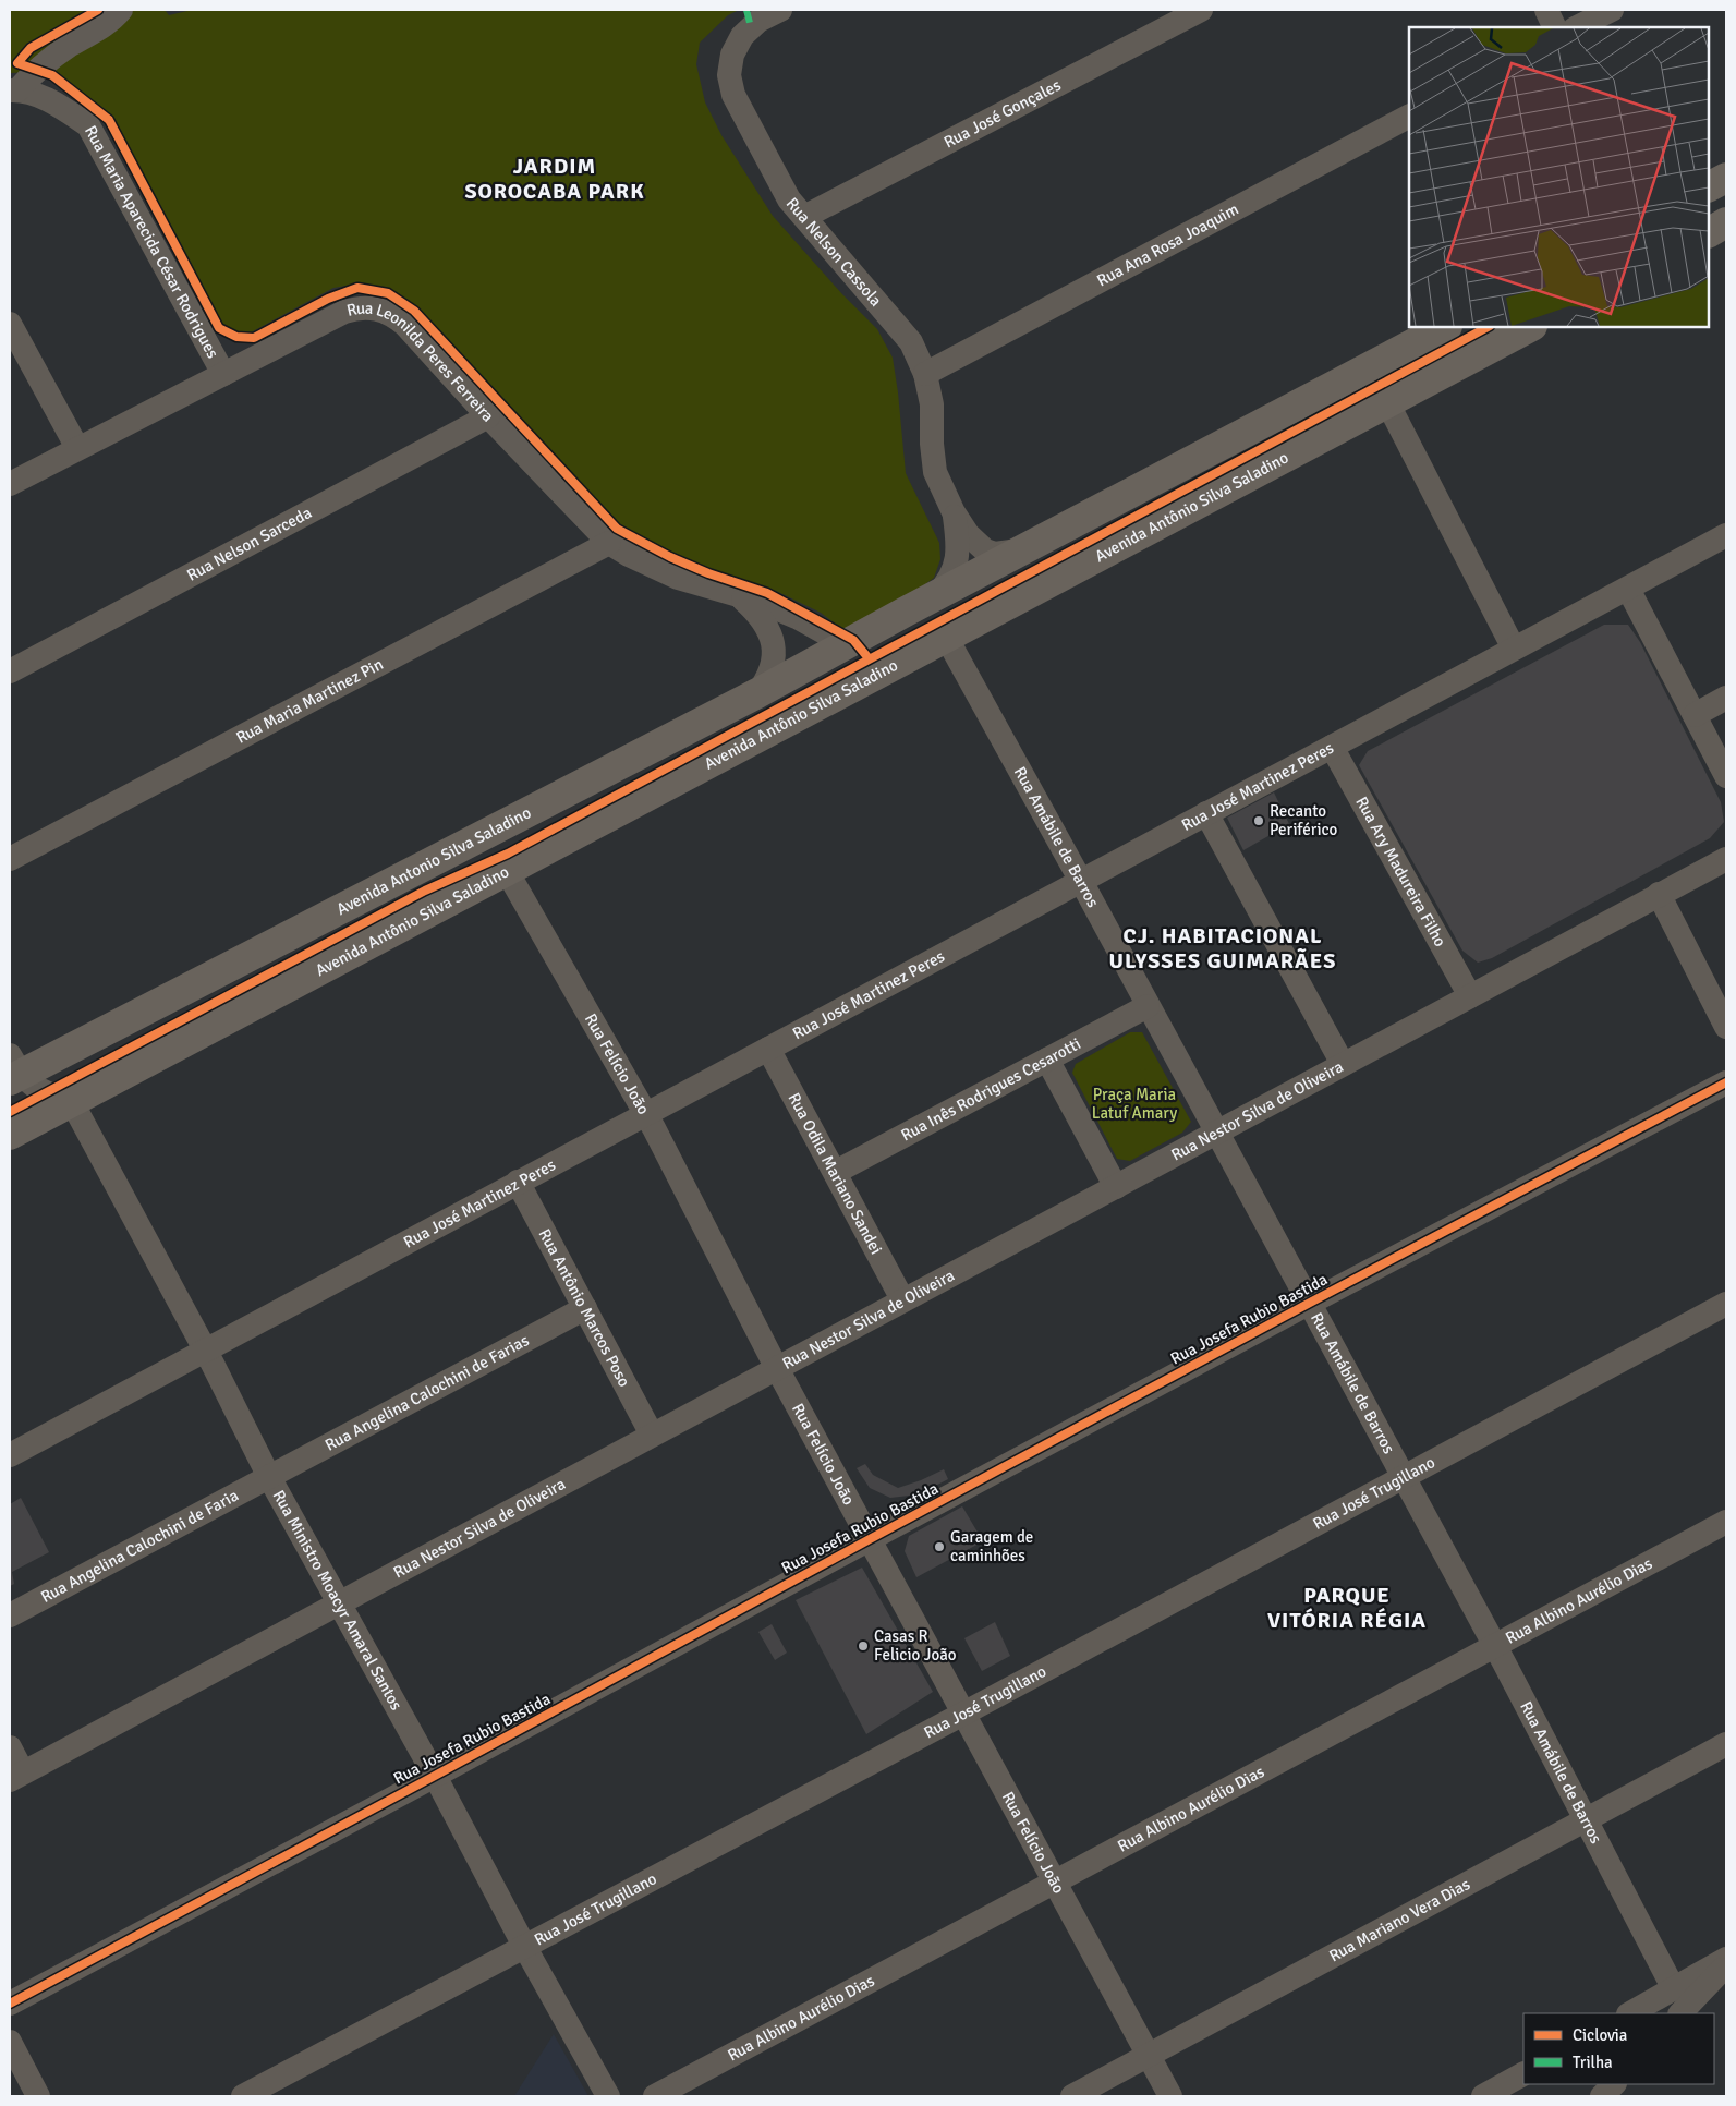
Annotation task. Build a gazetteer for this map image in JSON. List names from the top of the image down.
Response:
{
  "streets": {
    "main road": ["Avenida Antônio Silva Saladino", "Avenida Antonio Silva Saladino"],
    "street": [
      "Rua José Gonçales",
      "Rua Maria Aparecida César Rodrigues",
      "Rua Ana Rosa Joaquim",
      "Rua Nelson Cassola",
      "Rua Leonilda Peres Ferreira",
      "Rua Nelson Sarceda",
      "Rua Maria Martinez Pin",
      "Rua José Martinez Peres",
      "Rua Amábile de Barros",
      "Rua Ary Madureira Filho",
      "Rua Felício João",
      "Rua Inês Rodrigues Cesarotti",
      "Rua Nestor Silva de Oliveira",
      "Rua Odila Mariano Sandei",
      "Rua Antônio Marcos Poso",
      "Rua Josefa Rubio Bastida",
      "Rua Angelina Calochini de Farias",
      "Rua José Trugillano",
      "Rua Angelina Calochini de Faria",
      "Rua Ministro Moacyr Amaral Santos",
      "Rua Albino Aurélio Dias",
      "Rua Mariano Vera Dias"
    ]
  },
  "crossings": [
    ["Rua José Gonçales", "Rua Nelson Cassola"],
    ["Rua Maria Aparecida César Rodrigues", "Rua Leonilda Peres Ferreira"],
    ["Rua Ana Rosa Joaquim", "Rua Nelson Cassola"],
    ["Rua Leonilda Peres Ferreira", "Rua Nelson Sarceda"],
    ["Rua Leonilda Peres Ferreira", "Rua Maria Martinez Pin"],
    ["Rua Leonilda Peres Ferreira", "Avenida Antonio Silva Saladino"],
    ["Avenida Antônio Silva Saladino", "Rua Amábile de Barros"],
    ["Avenida Antônio Silva Saladino", "Avenida Antonio Silva Saladino"],
    ["Avenida Antônio Silva Saladino", "Rua Felício João"],
    ["Avenida Antônio Silva Saladino", "Rua Ministro Moacyr Amaral Santos"],
    ["Rua José Martinez Peres", "Rua Amábile de Barros"],
    ["Rua José Martinez Peres", "Rua Ary Madureira Filho"],
    ["Rua José Martinez Peres", "Rua Felício João"],
    ["Rua José Martinez Peres", "Rua Odila Mariano Sandei"],
    ["Rua José Martinez Peres", "Rua Antônio Marcos Poso"],
    ["Rua José Martinez Peres", "Rua Ministro Moacyr Amaral Santos"],
    ["Rua Amábile de Barros", "Rua Inês Rodrigues Cesarotti"],
    ["Rua Amábile de Barros", "Rua Nestor Silva de Oliveira"],
    ["Rua Amábile de Barros", "Rua Josefa Rubio Bastida"],
    ["Rua Amábile de Barros", "Rua José Trugillano"],
    ["Rua Amábile de Barros", "Rua Albino Aurélio Dias"],
    ["Rua Amábile de Barros", "Rua Mariano Vera Dias"],
    ["Avenida Antonio Silva Saladino", "Rua Ministro Moacyr Amaral Santos"],
    ["Rua Ary Madureira Filho", "Rua Nestor Silva de Oliveira"],
    ["Rua Felício João", "Rua Nestor Silva de Oliveira"],
    ["Rua Felício João", "Rua Josefa Rubio Bastida"],
    ["Rua Felício João", "Rua José Trugillano"],
    ["Rua Felício João", "Rua Albino Aurélio Dias"],
    ["Rua Felício João", "Rua Mariano Vera Dias"],
    ["Rua Inês Rodrigues Cesarotti", "Rua Odila Mariano Sandei"],
    ["Rua Nestor Silva de Oliveira", "Rua Odila Mariano Sandei"],
    ["Rua Nestor Silva de Oliveira", "Rua Antônio Marcos Poso"],
    ["Rua Nestor Silva de Oliveira", "Rua Ministro Moacyr Amaral Santos"],
    ["Rua Antônio Marcos Poso", "Rua Angelina Calochini de Farias"],
    ["Rua Josefa Rubio Bastida", "Rua Ministro Moacyr Amaral Santos"],
    ["Rua Angelina Calochini de Farias", "Rua Angelina Calochini de Faria"],
    ["Rua Angelina Calochini de Farias", "Rua Ministro Moacyr Amaral Santos"],
    ["Rua José Trugillano", "Rua Ministro Moacyr Amaral Santos"],
    ["Rua Angelina Calochini de Faria", "Rua Ministro Moacyr Amaral Santos"]
  ],
  "districts": ["JARDIM SOROCABA PARK", "CJ. HABITACIONAL ULYSSES GUIMARÃES", "PARQUE VITÓRIA RÉGIA"],
  "parks": ["Praça Maria Latuf Amary"],
  "places": ["Recanto Periférico", "Garagem de caminhões", "Casas R Felicio João"],
  "legend": ["Ciclovia", "Trilha"]
}
